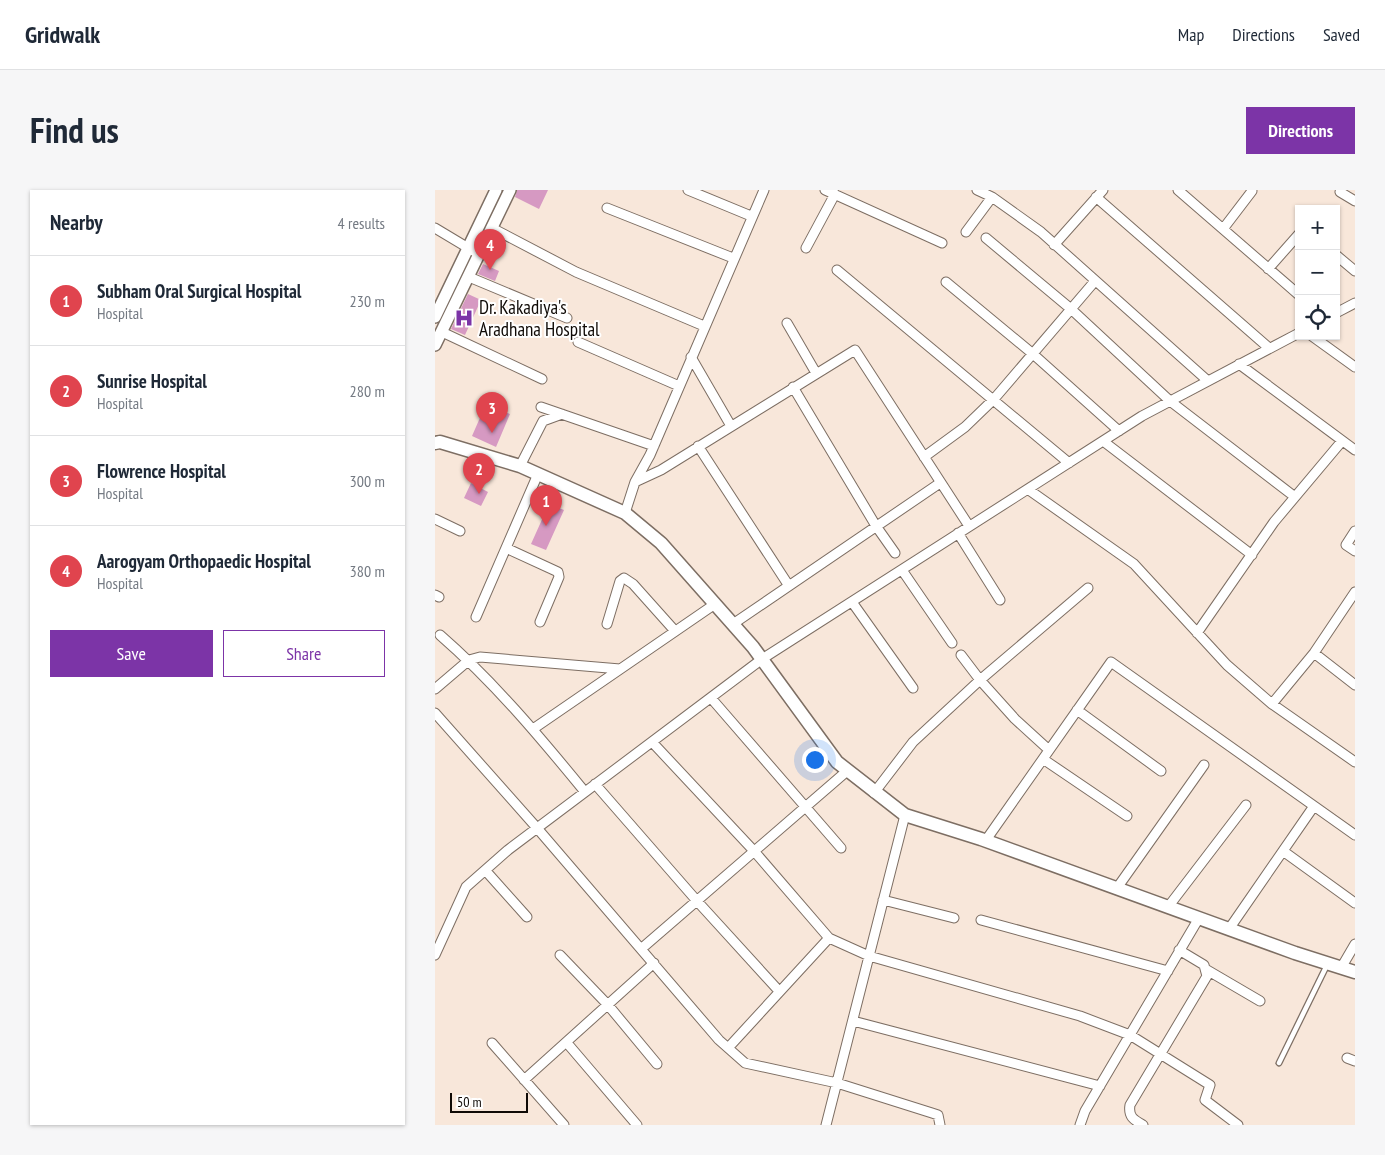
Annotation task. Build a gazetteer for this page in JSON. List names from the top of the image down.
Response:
{
  "places": {
    "hospital": ["Dr. Kakadiya's Aradhana Hospital"]
  },
  "scale_bar": "50 m",
  "page": {
    "header": "Gridwalk",
    "nav": ["Map", "Directions", "Saved"],
    "title": "Find us",
    "buttons": [
      "Directions",
      ["Save", "Share"]
    ],
    "heading": ["Nearby", "4 results"],
    "map_buttons": ["+", "−"],
    "pins": [
      "4",
      "3",
      "2",
      "1"
    ],
    "list": [
      {
        "mark": "1",
        "name": "Subham Oral Surgical Hospital",
        "note": "Hospital",
        "value": "230 m"
      },
      {
        "mark": "2",
        "name": "Sunrise Hospital",
        "note": "Hospital",
        "value": "280 m"
      },
      {
        "mark": "3",
        "name": "Flowrence Hospital",
        "note": "Hospital",
        "value": "300 m"
      },
      {
        "mark": "4",
        "name": "Aarogyam Orthopaedic Hospital",
        "note": "Hospital",
        "value": "380 m"
      }
    ],
    "scale": "50 m"
  }
}
